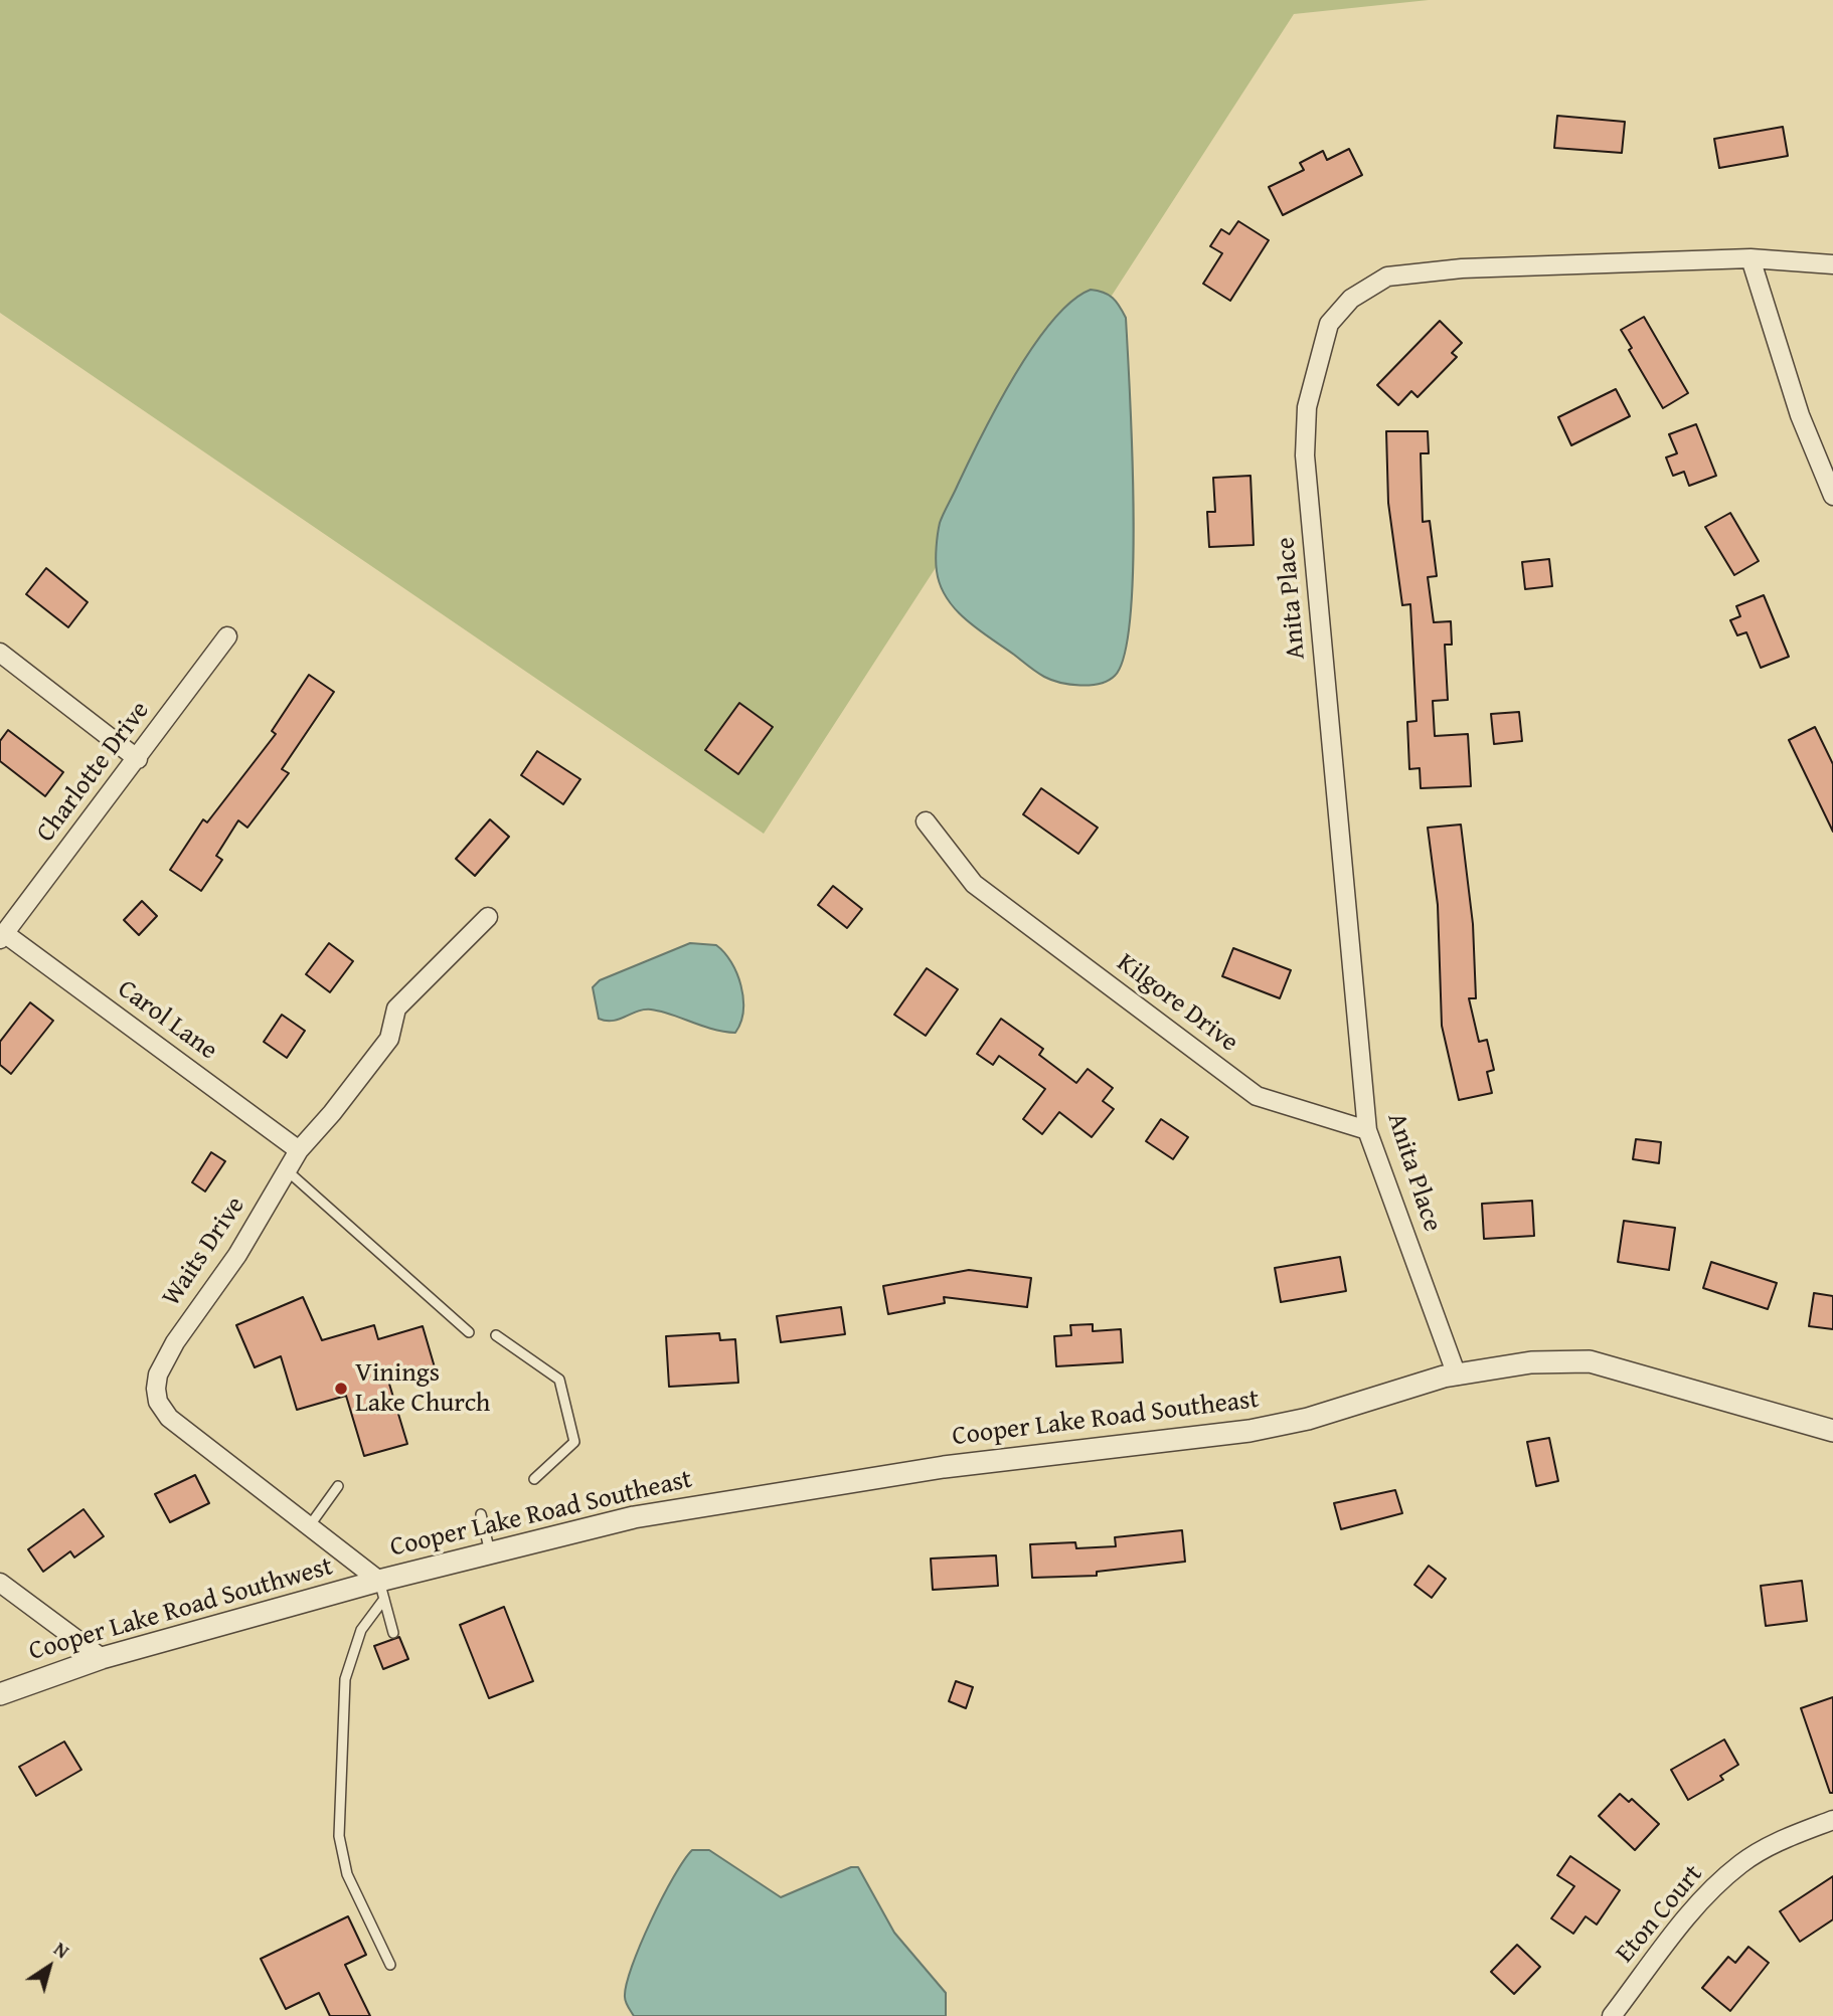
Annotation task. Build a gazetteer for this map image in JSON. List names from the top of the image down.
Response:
{
  "streets": {
    "street": [
      "Anita Place",
      "Charlotte Drive",
      "Kilgore Drive",
      "Carol Lane",
      "Waits Drive",
      "Cooper Lake Road Southeast",
      "Cooper Lake Road Southwest",
      "Eton Court"
    ]
  },
  "crossings": [
    ["Anita Place", "Kilgore Drive"],
    ["Anita Place", "Cooper Lake Road Southeast"],
    ["Charlotte Drive", "Carol Lane"],
    ["Carol Lane", "Waits Drive"],
    ["Waits Drive", "Cooper Lake Road Southeast"],
    ["Waits Drive", "Cooper Lake Road Southwest"],
    ["Cooper Lake Road Southeast", "Cooper Lake Road Southwest"]
  ],
  "places": ["Vinings Lake Church"],
  "north": "top right"
}
